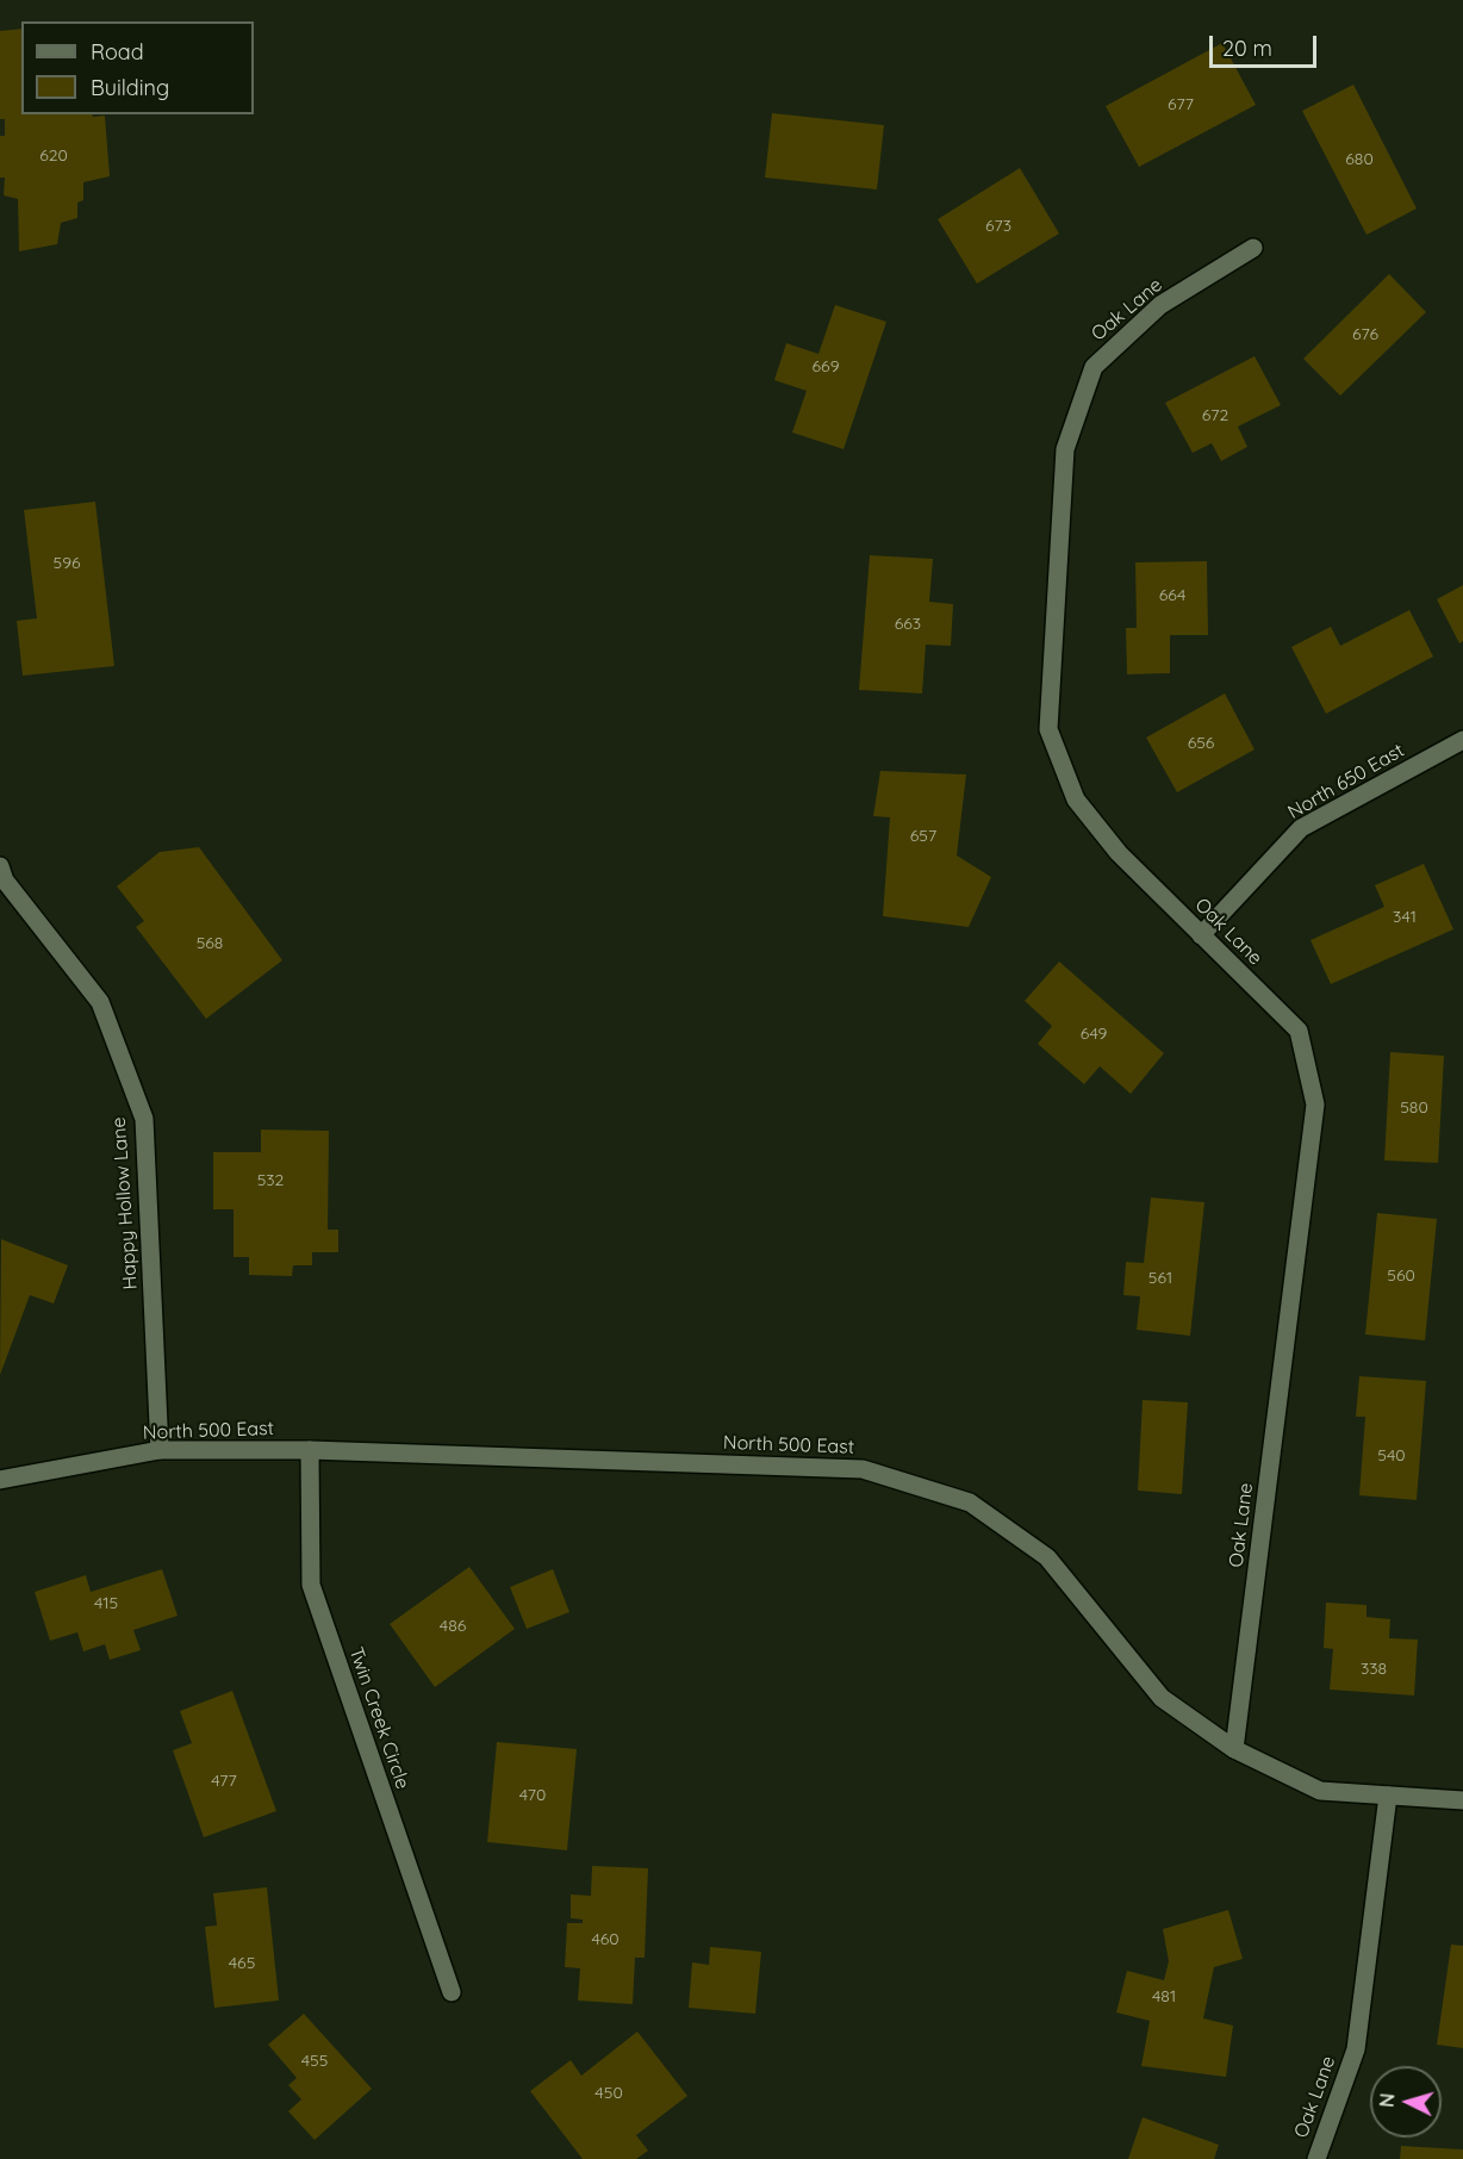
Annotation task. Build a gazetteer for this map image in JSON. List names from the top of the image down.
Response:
{
  "streets": {
    "street": [
      "Oak Lane",
      "North 650 East",
      "Happy Hollow Lane",
      "North 500 East",
      "Twin Creek Circle"
    ]
  },
  "crossings": [
    ["Oak Lane", "North 650 East"],
    ["Oak Lane", "North 500 East"],
    ["Happy Hollow Lane", "North 500 East"],
    ["North 500 East", "Twin Creek Circle"]
  ],
  "house_numbers": [
    "677",
    "620",
    "680",
    "673",
    "676",
    "669",
    "672",
    "596",
    "664",
    "663",
    "656",
    "657",
    "341",
    "568",
    "649",
    "580",
    "532",
    "560",
    "561",
    "540",
    "415",
    "486",
    "338",
    "477",
    "470",
    "460",
    "465",
    "481",
    "455",
    "450"
  ],
  "legend": ["Road", "Building"],
  "scale_bar": "20 m",
  "north": "left"
}
